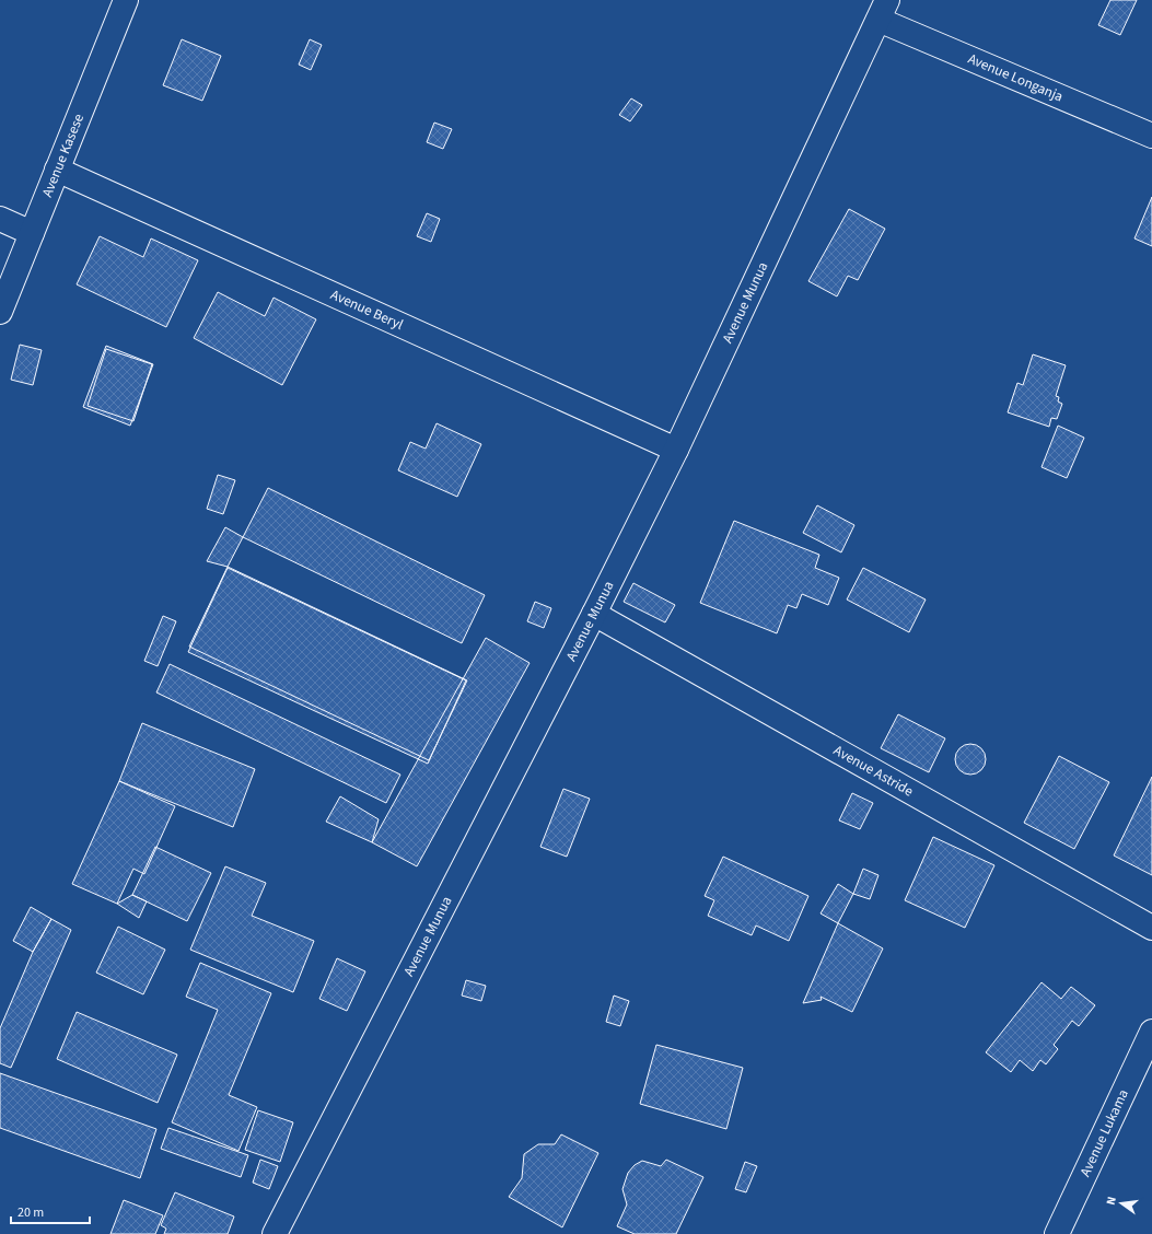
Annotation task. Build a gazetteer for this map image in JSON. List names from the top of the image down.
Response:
{
  "streets": {
    "street": [
      "Avenue Longanja",
      "Avenue Kasese",
      "Avenue Munua",
      "Avenue Beryl",
      "Avenue Astride",
      "Avenue Lukama"
    ]
  },
  "crossings": [
    ["Avenue Longanja", "Avenue Munua"],
    ["Avenue Kasese", "Avenue Beryl"],
    ["Avenue Munua", "Avenue Beryl"],
    ["Avenue Munua", "Avenue Astride"]
  ],
  "scale_bar": "20 m",
  "north": "left"
}
